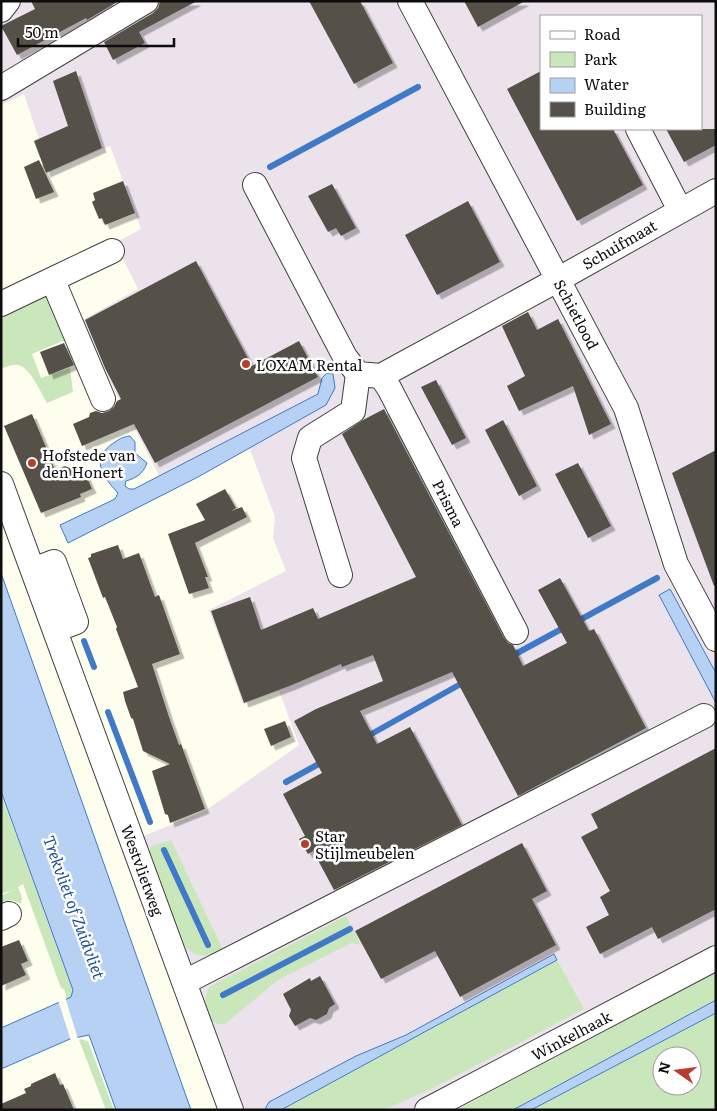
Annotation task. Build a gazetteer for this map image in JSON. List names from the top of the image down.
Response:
{
  "streets": {
    "street": [
      "Schuifmaat",
      "Schietlood",
      "Prisma",
      "Westvlietweg",
      "Winkelhaak"
    ]
  },
  "crossings": [
    ["Schuifmaat", "Schietlood"]
  ],
  "water": ["Trekvliet of Zuidvliet"],
  "places": ["LOXAM Rental", "Hofstede van den Honert", "Star Stijlmeubelen"],
  "legend": [
    "Road",
    "Park",
    "Water",
    "Building"
  ],
  "scale_bar": "50 m",
  "north": "left"
}
